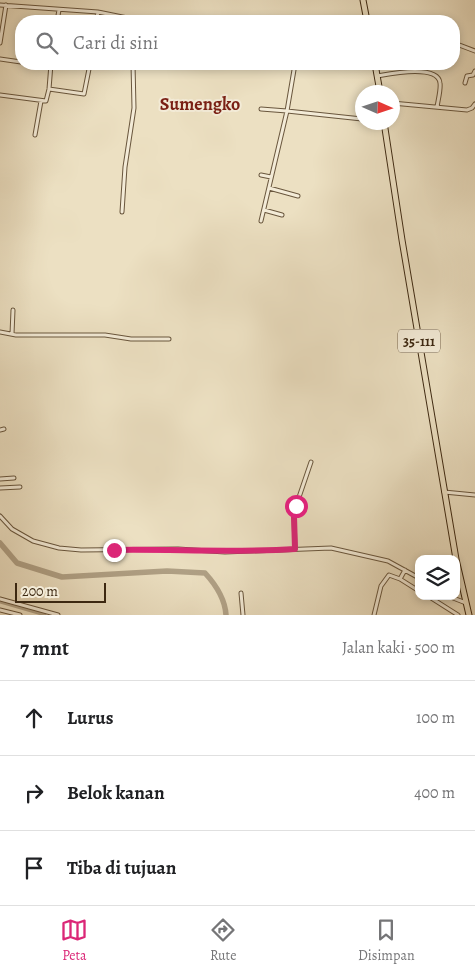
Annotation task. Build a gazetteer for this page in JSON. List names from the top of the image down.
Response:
{
  "streets": {
    "main road": ["35-111"]
  },
  "districts": ["Sumengko"],
  "scale_bar": "200 m",
  "north": "right",
  "page": {
    "search": "Cari di sini",
    "scale": "200 m",
    "heading": ["7 mnt", "Jalan kaki · 500 m"],
    "list": [
      ["Lurus", "100 m"],
      ["Belok kanan", "400 m"],
      "Tiba di tujuan"
    ],
    "nav": ["Peta", "Rute", "Disimpan"]
  }
}
